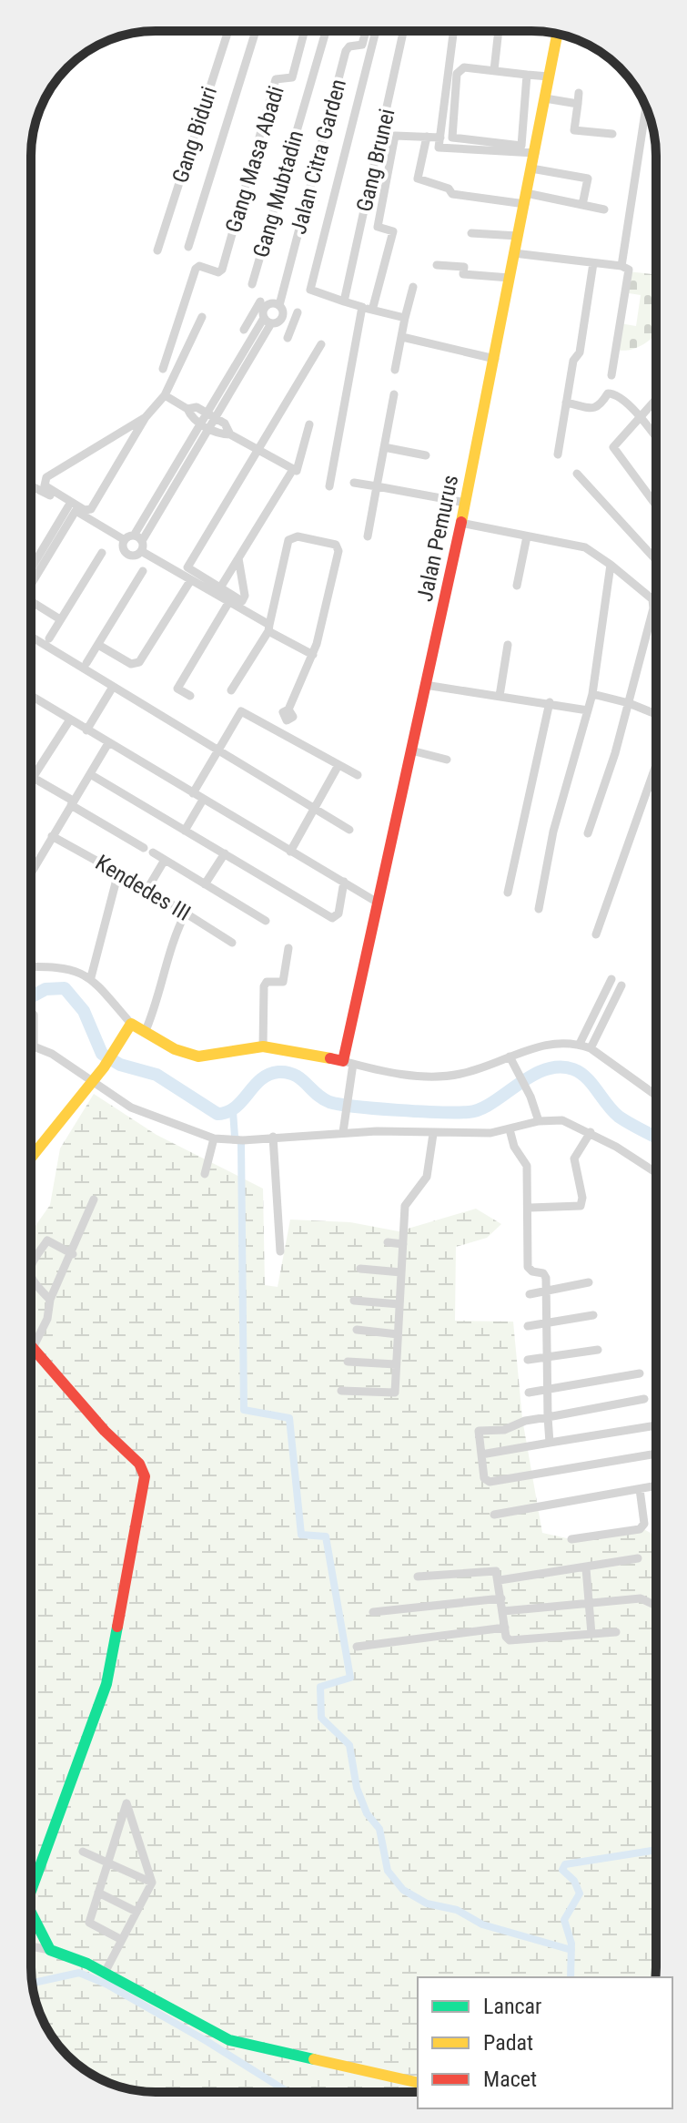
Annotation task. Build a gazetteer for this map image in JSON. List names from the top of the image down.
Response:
{
  "streets": {
    "street": [
      "Gang Biduri",
      "Jalan Citra Garden",
      "Gang Masa Abadi",
      "Gang Brunei",
      "Gang Mubtadin",
      "Jalan Pemurus",
      "Kendedes III"
    ]
  },
  "legend": ["Lancar", "Padat", "Macet"]
}
